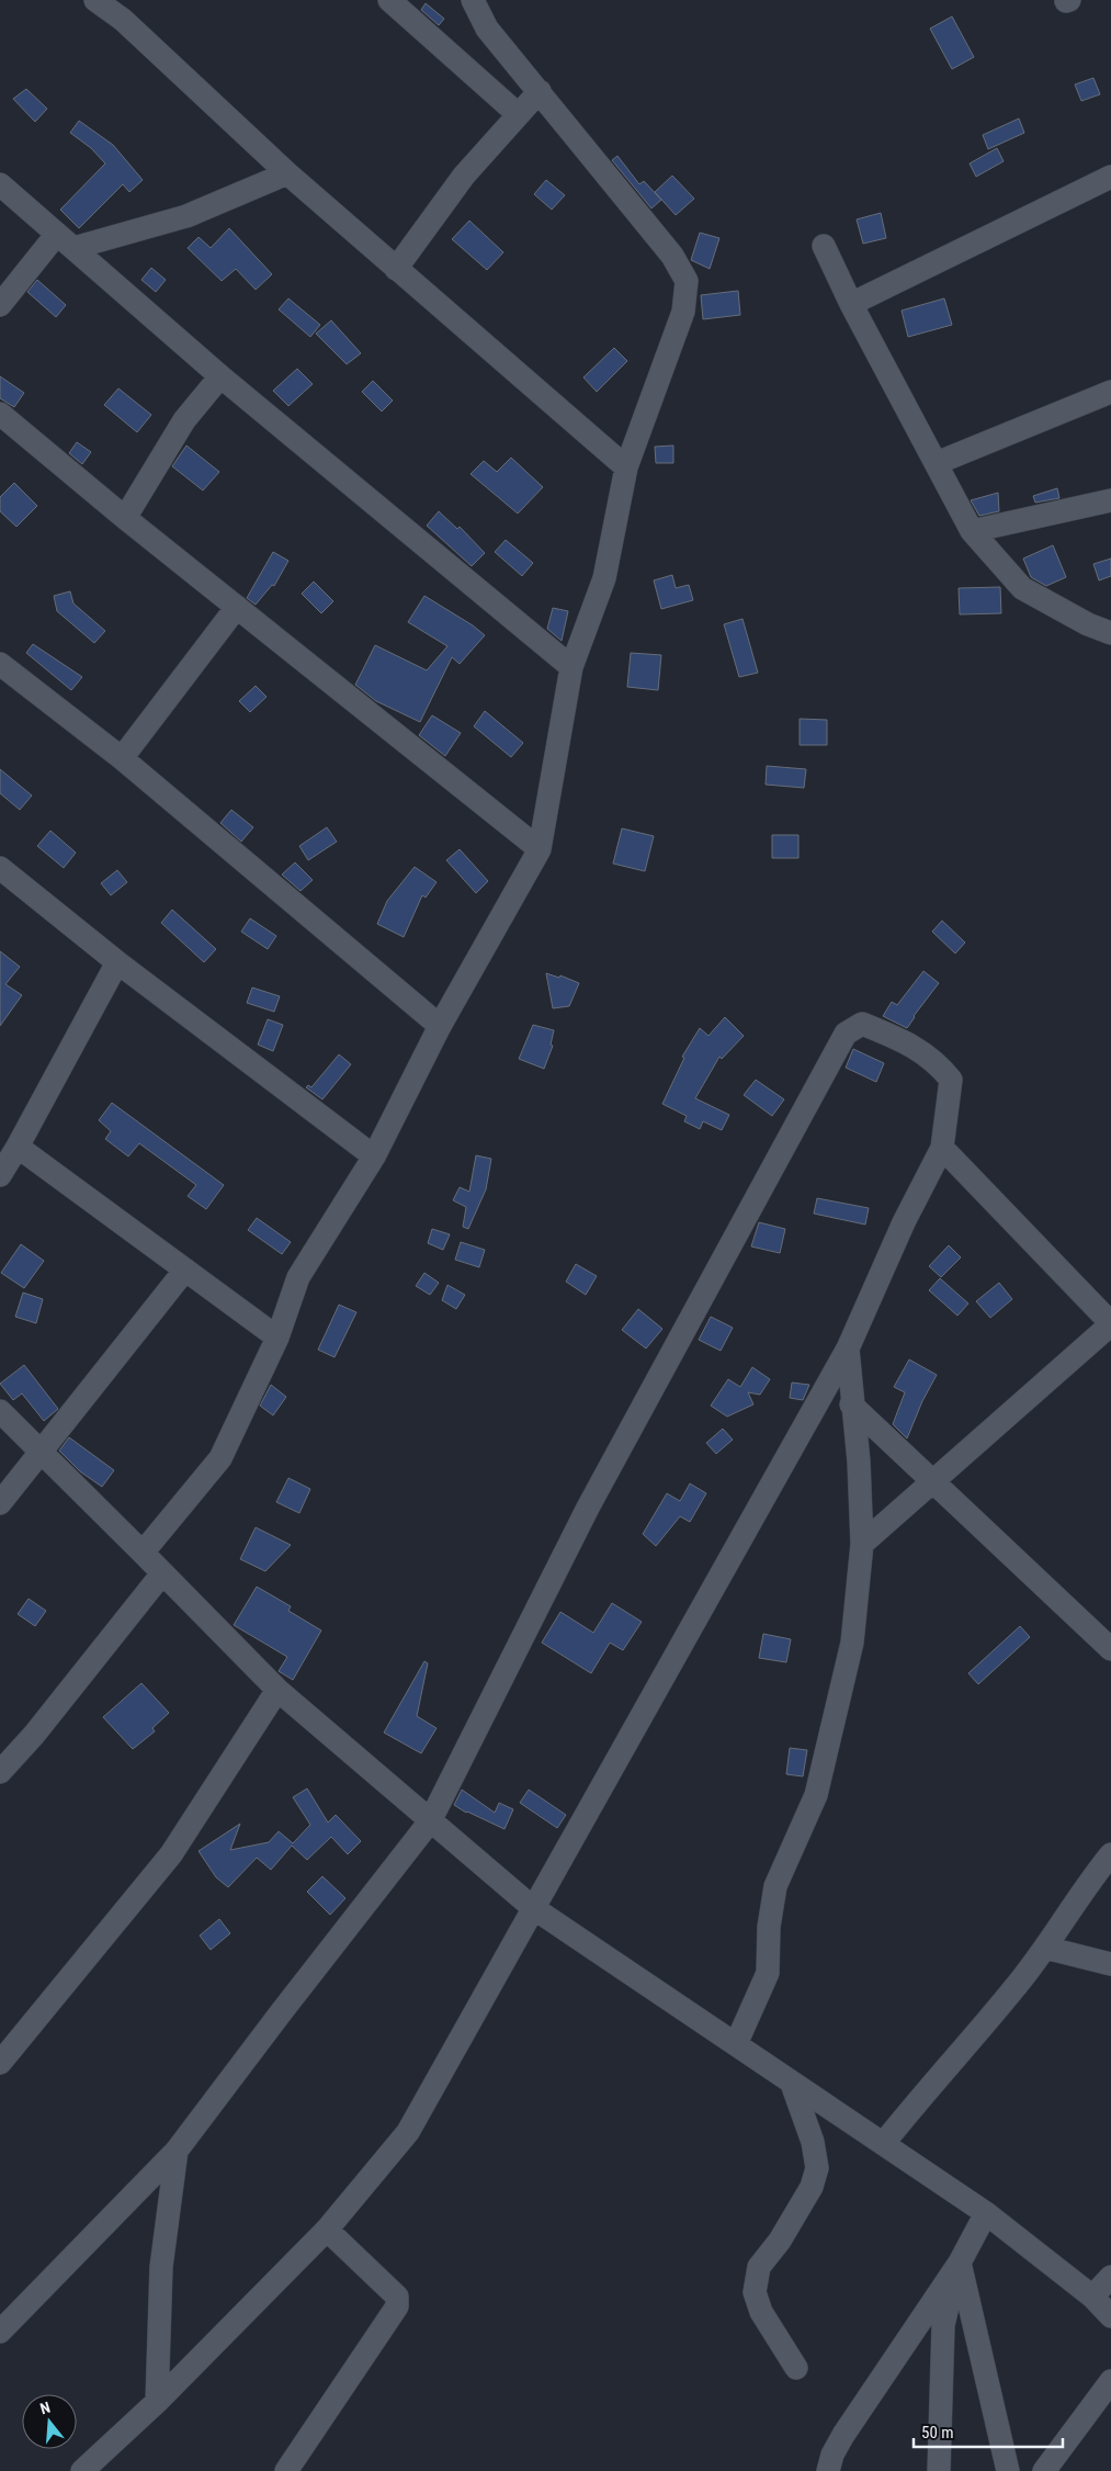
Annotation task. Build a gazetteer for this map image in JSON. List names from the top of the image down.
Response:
{
  "scale_bar": "50 m",
  "north": "top"
}
